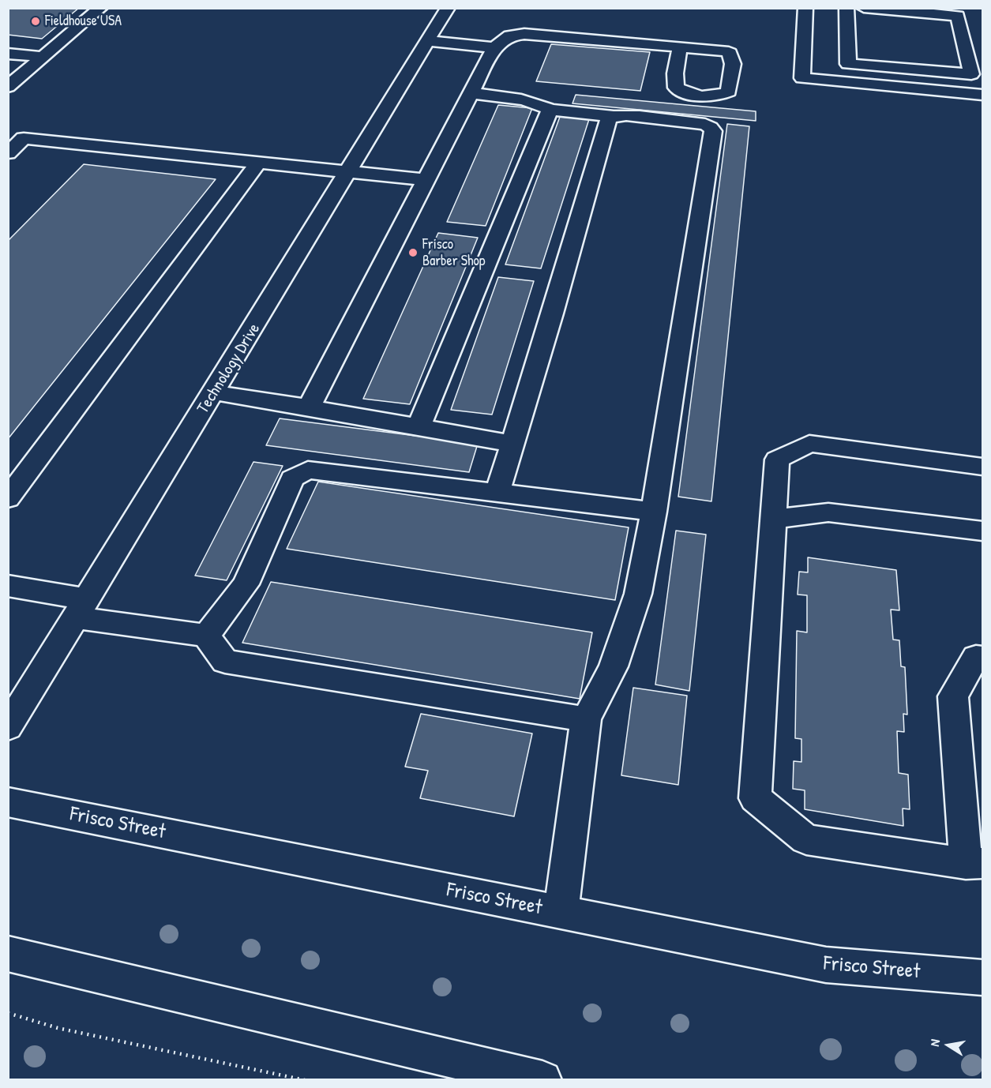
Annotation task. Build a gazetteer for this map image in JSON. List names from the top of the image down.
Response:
{
  "streets": {
    "street": ["Technology Drive", "Frisco Street"]
  },
  "places": ["Fieldhouse USA", "Frisco Barber Shop"],
  "north": "left"
}
